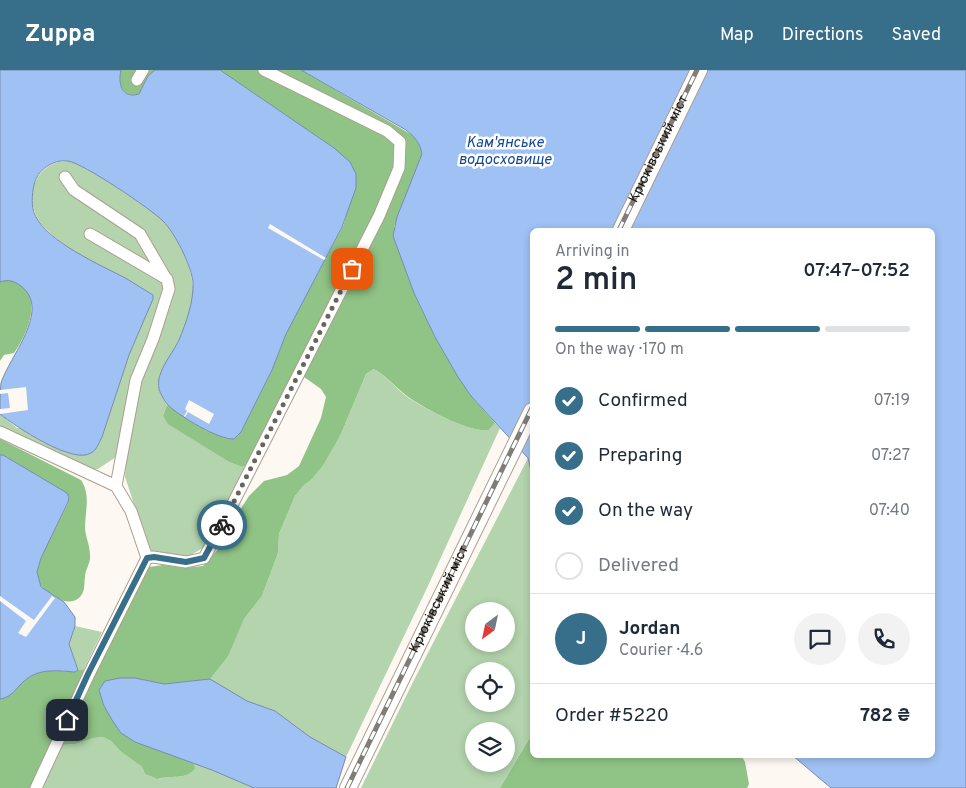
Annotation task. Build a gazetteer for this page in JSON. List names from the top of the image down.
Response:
{
  "streets": {
    "highway": ["Крюківський міст"]
  },
  "water": ["Кам'янське водосховище"],
  "north": "bottom left",
  "page": {
    "header": "Zuppa",
    "nav": ["Map", "Directions", "Saved"],
    "heading": ["2 min", "Arriving in", "07:47–07:52"],
    "panel": [
      "Jordan",
      "Courier · 4.6",
      "Order #5220",
      "782 ₴"
    ],
    "bar": "On the way · 170 m",
    "list": [
      ["Confirmed", "07:19"],
      ["Preparing", "07:27"],
      ["On the way", "07:40"],
      "Delivered"
    ],
    "round": "J"
  }
}
